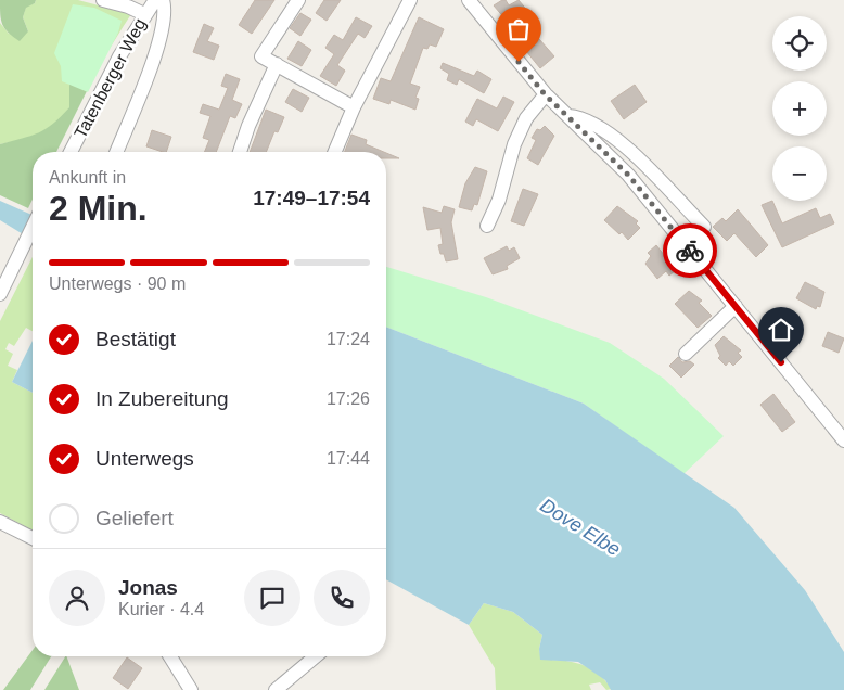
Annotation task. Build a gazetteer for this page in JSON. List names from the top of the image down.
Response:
{
  "streets": {
    "street": ["Tatenberger Weg"]
  },
  "water": ["Dove Elbe"],
  "page": {
    "map_buttons": ["+", "−"],
    "heading": ["2 Min.", "Ankunft in", "17:49–17:54"],
    "panel": ["Jonas", "Kurier · 4.4"],
    "bar": "Unterwegs · 90 m",
    "list": [
      ["Bestätigt", "17:24"],
      ["In Zubereitung", "17:26"],
      ["Unterwegs", "17:44"],
      "Geliefert"
    ]
  }
}
